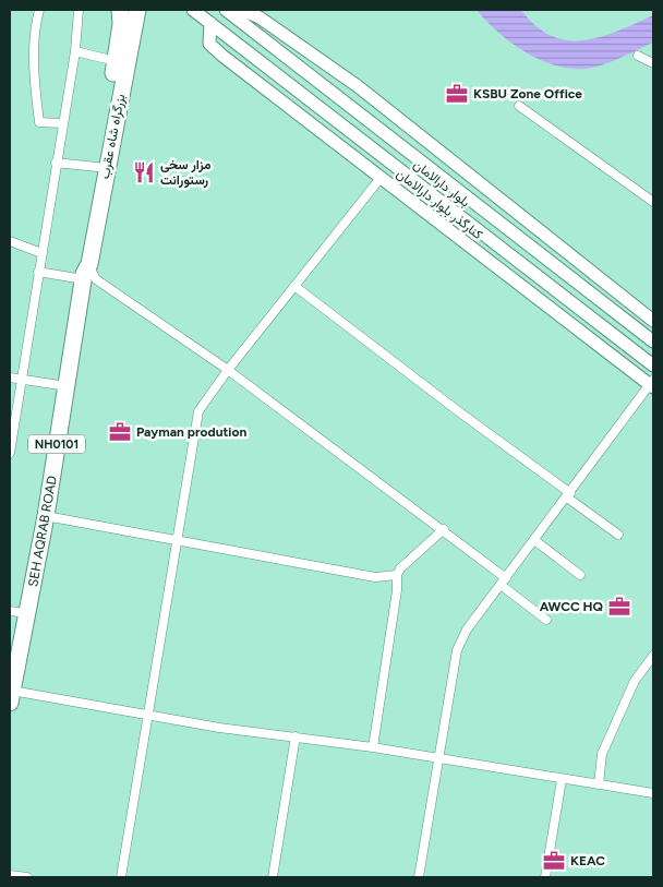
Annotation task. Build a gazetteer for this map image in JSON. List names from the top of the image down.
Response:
{
  "streets": {
    "highway": ["بزرگراه شاه عقرب", "NH0101", "SEH AQRAB ROAD"],
    "main road": ["بلوار دارالامان", "کنارگذر بلوار دارالامان"]
  },
  "crossings": [
    ["بزرگراه شاه عقرب", "SEH AQRAB ROAD"],
    ["بلوار دارالامان", "کنارگذر بلوار دارالامان"],
    ["NH0101", "SEH AQRAB ROAD"]
  ],
  "places": {
    "office": [
      "KSBU Zone Office",
      "Payman prodution",
      "AWCC HQ",
      "KEAC"
    ],
    "restaurant": ["مزار سخی رستورانت"]
  }
}
